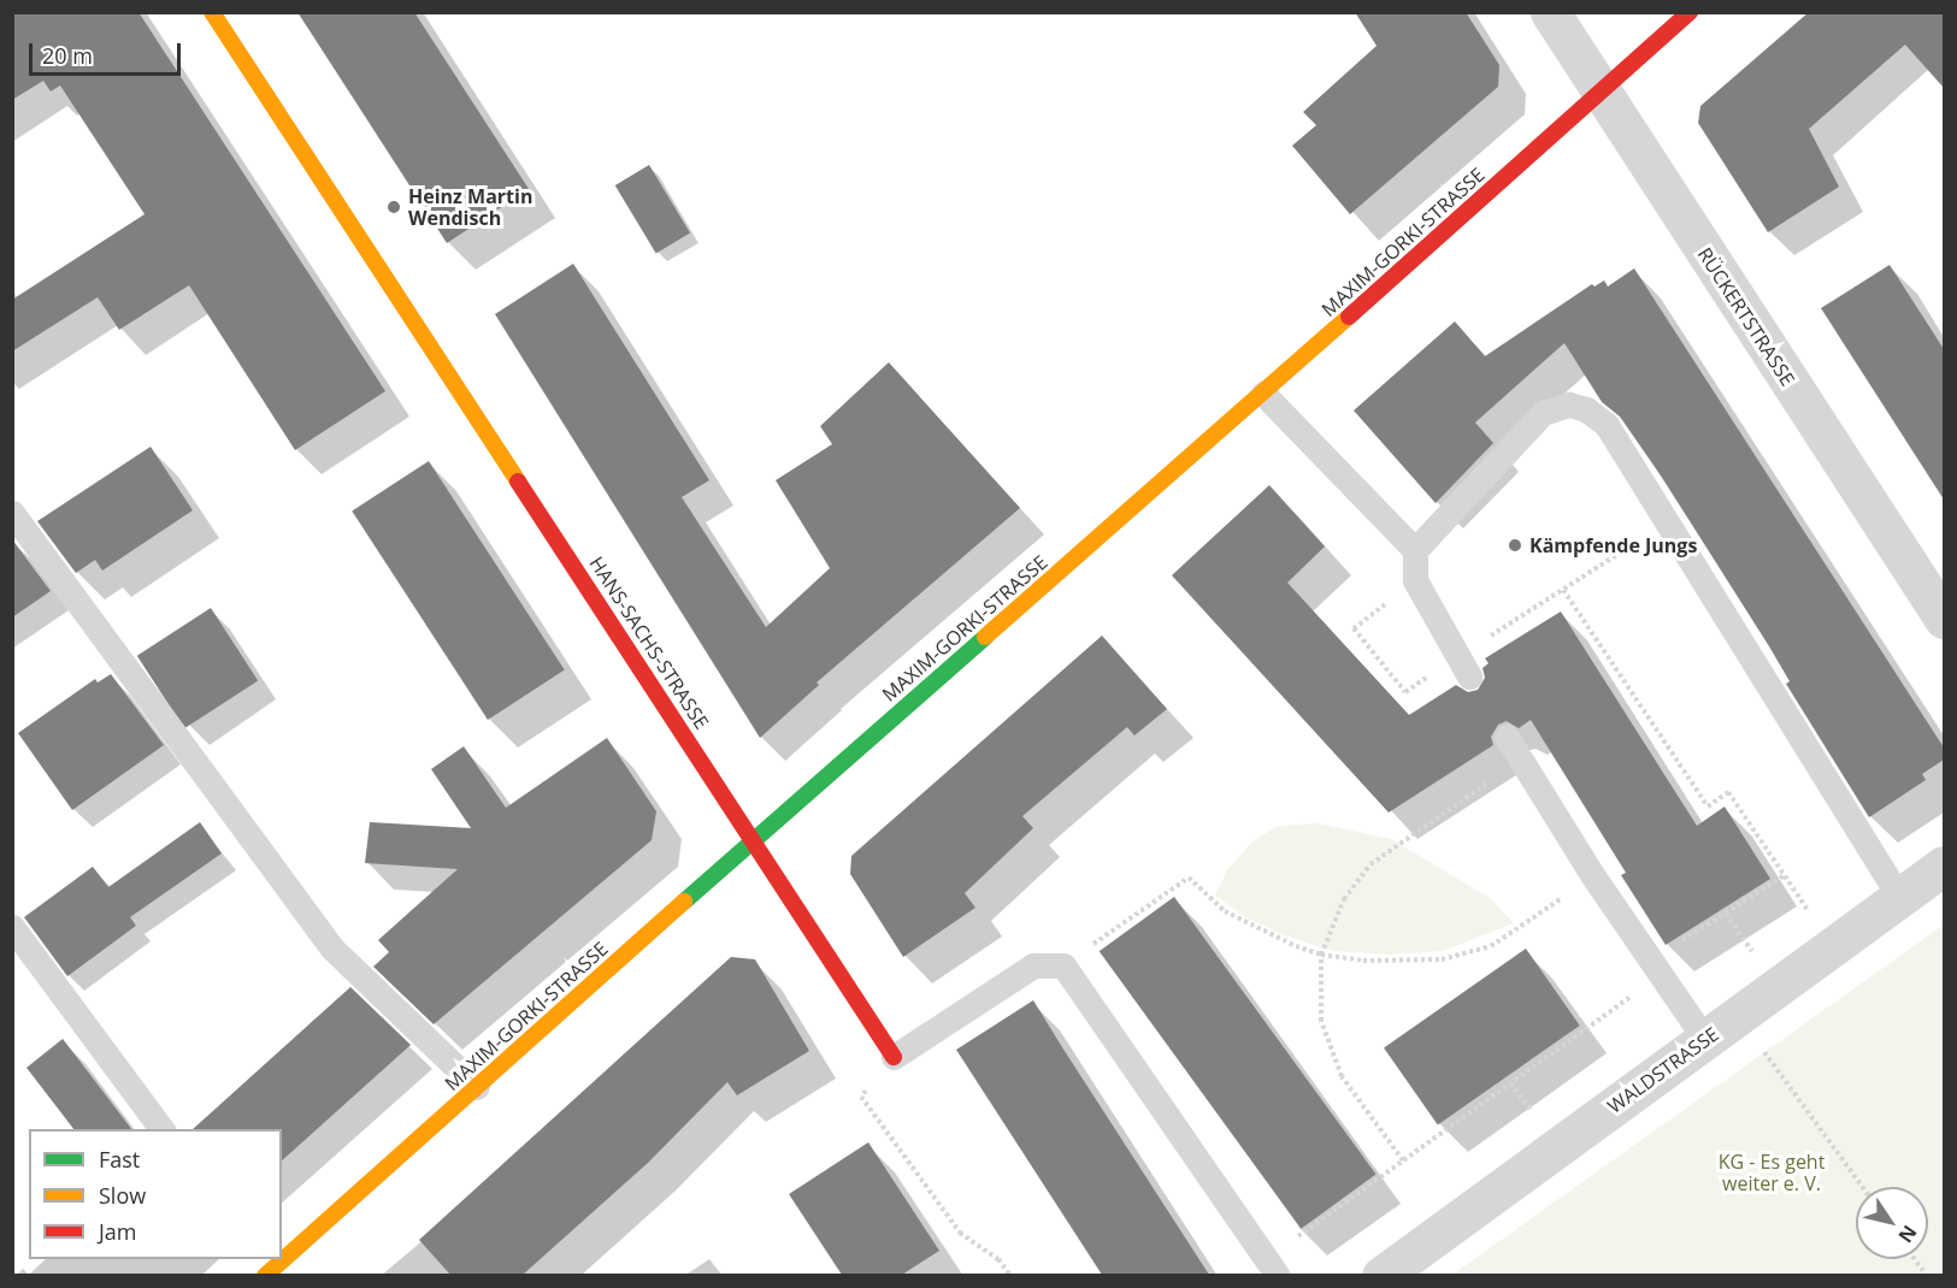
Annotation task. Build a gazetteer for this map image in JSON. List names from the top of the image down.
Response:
{
  "streets": {
    "street": [
      "MAXIM-GORKI-STRASSE",
      "RÜCKERTSTRASSE",
      "HANS-SACHS-STRASSE",
      "WALDSTRASSE"
    ]
  },
  "crossings": [
    ["MAXIM-GORKI-STRASSE", "RÜCKERTSTRASSE"],
    ["MAXIM-GORKI-STRASSE", "HANS-SACHS-STRASSE"]
  ],
  "parks": ["KG - Es geht weiter e. V."],
  "places": ["Heinz Martin Wendisch", "Kämpfende Jungs"],
  "legend": ["Fast", "Slow", "Jam"],
  "scale_bar": "20 m",
  "north": "bottom right"
}
